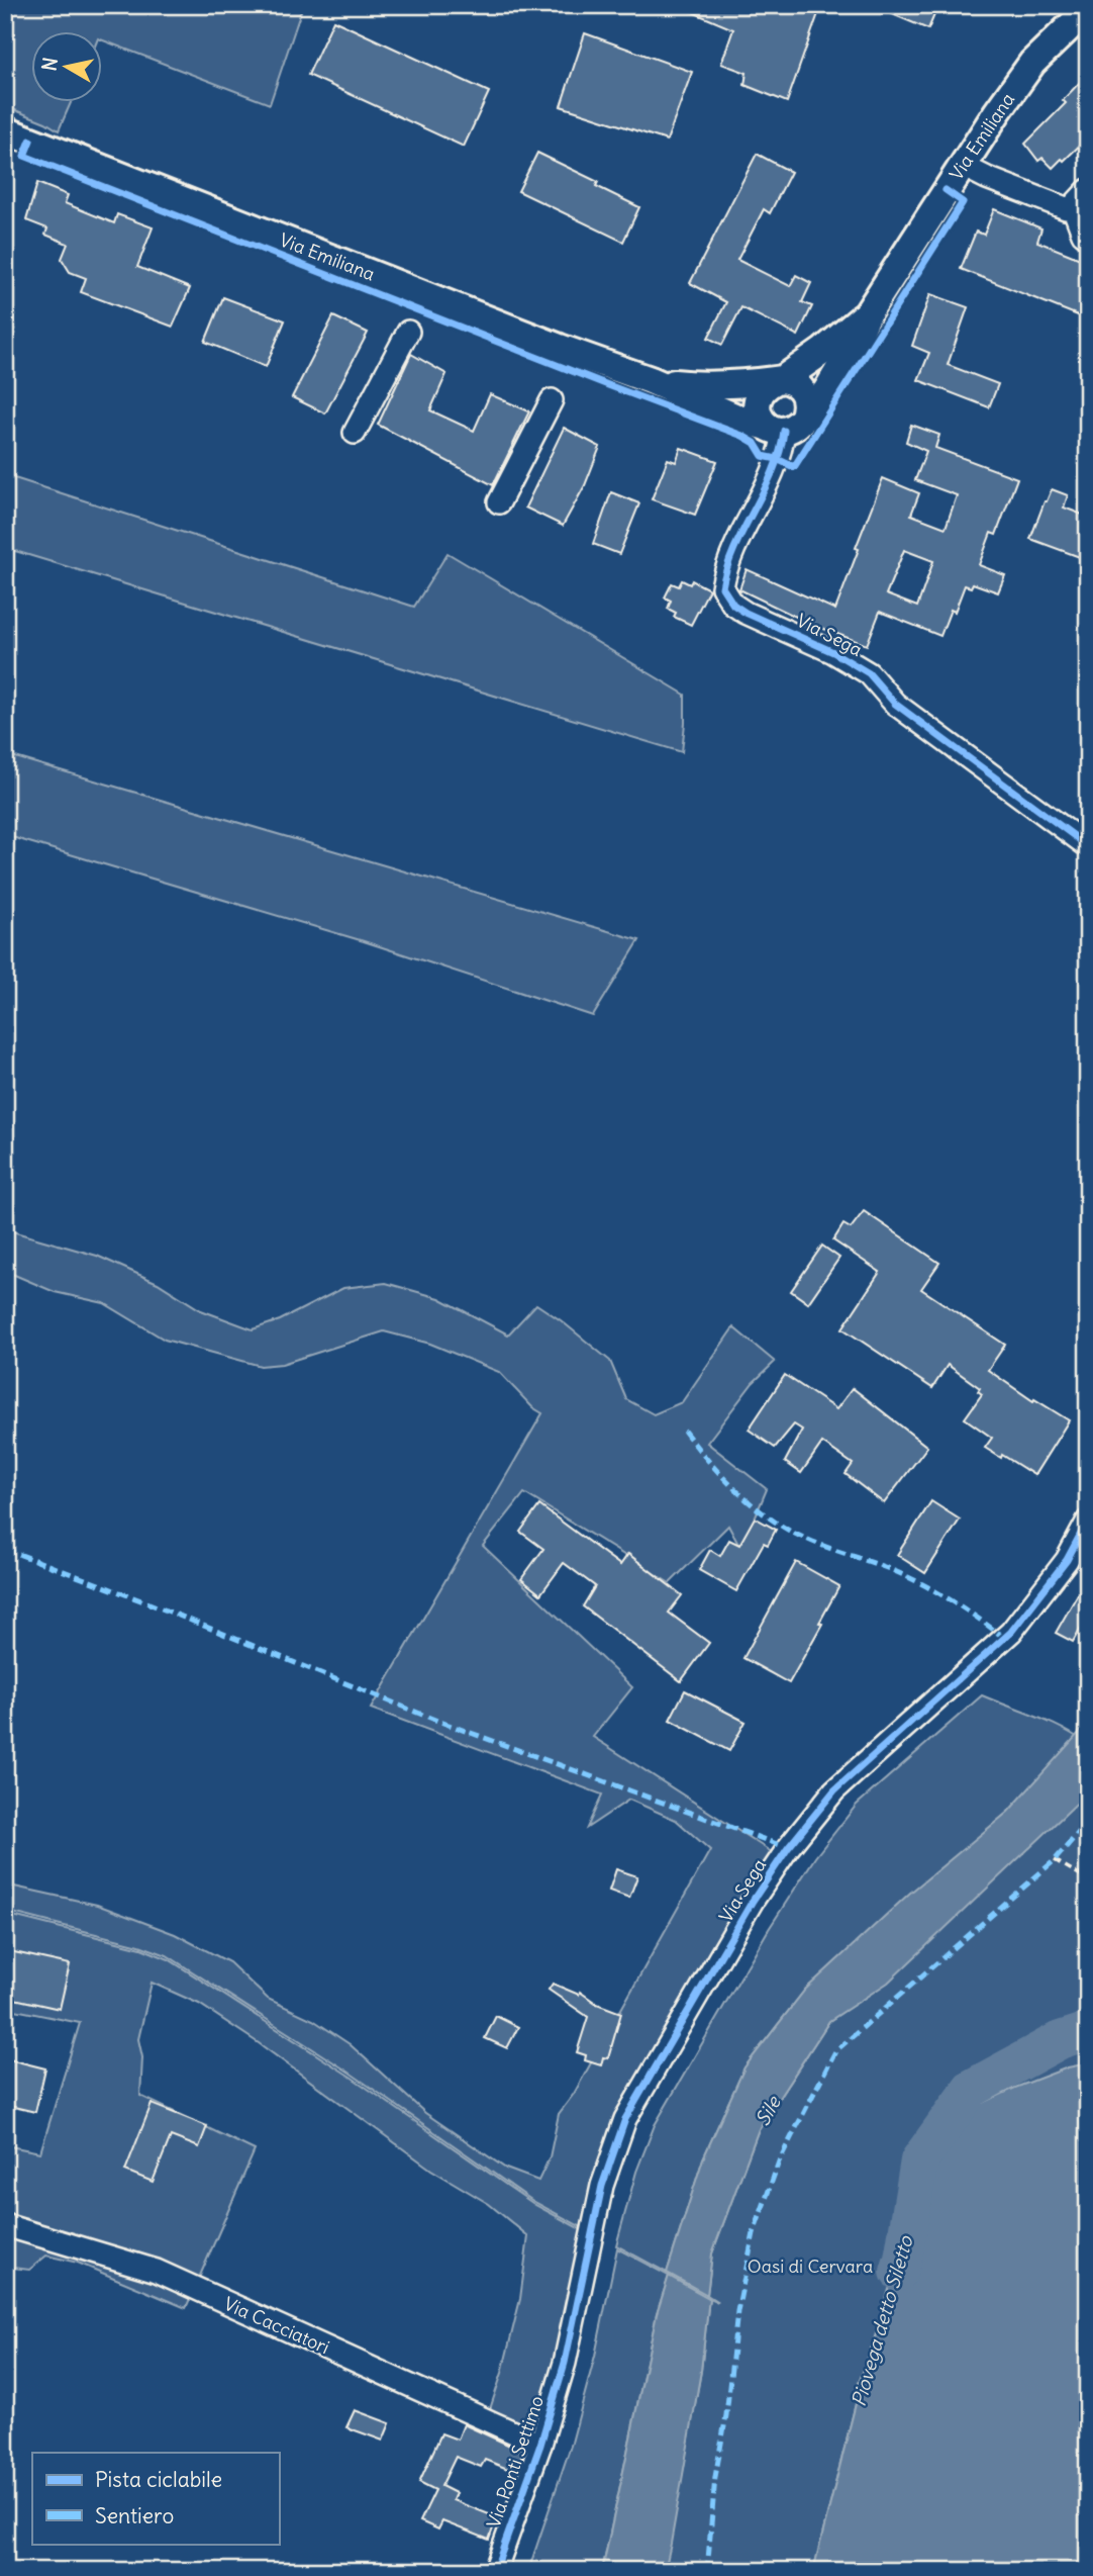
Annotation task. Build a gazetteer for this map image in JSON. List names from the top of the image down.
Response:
{
  "streets": {
    "main road": ["Via Emiliana"],
    "street": ["Via Sega", "Via Cacciatori", "Via Ponti Settimo"]
  },
  "crossings": [
    ["Via Emiliana", "Via Sega"],
    ["Via Sega", "Via Ponti Settimo"],
    ["Via Cacciatori", "Via Ponti Settimo"]
  ],
  "water": ["Sile", "Piovega detto Siletto"],
  "parks": ["Oasi di Cervara"],
  "legend": ["Pista ciclabile", "Sentiero"],
  "north": "left"
}
